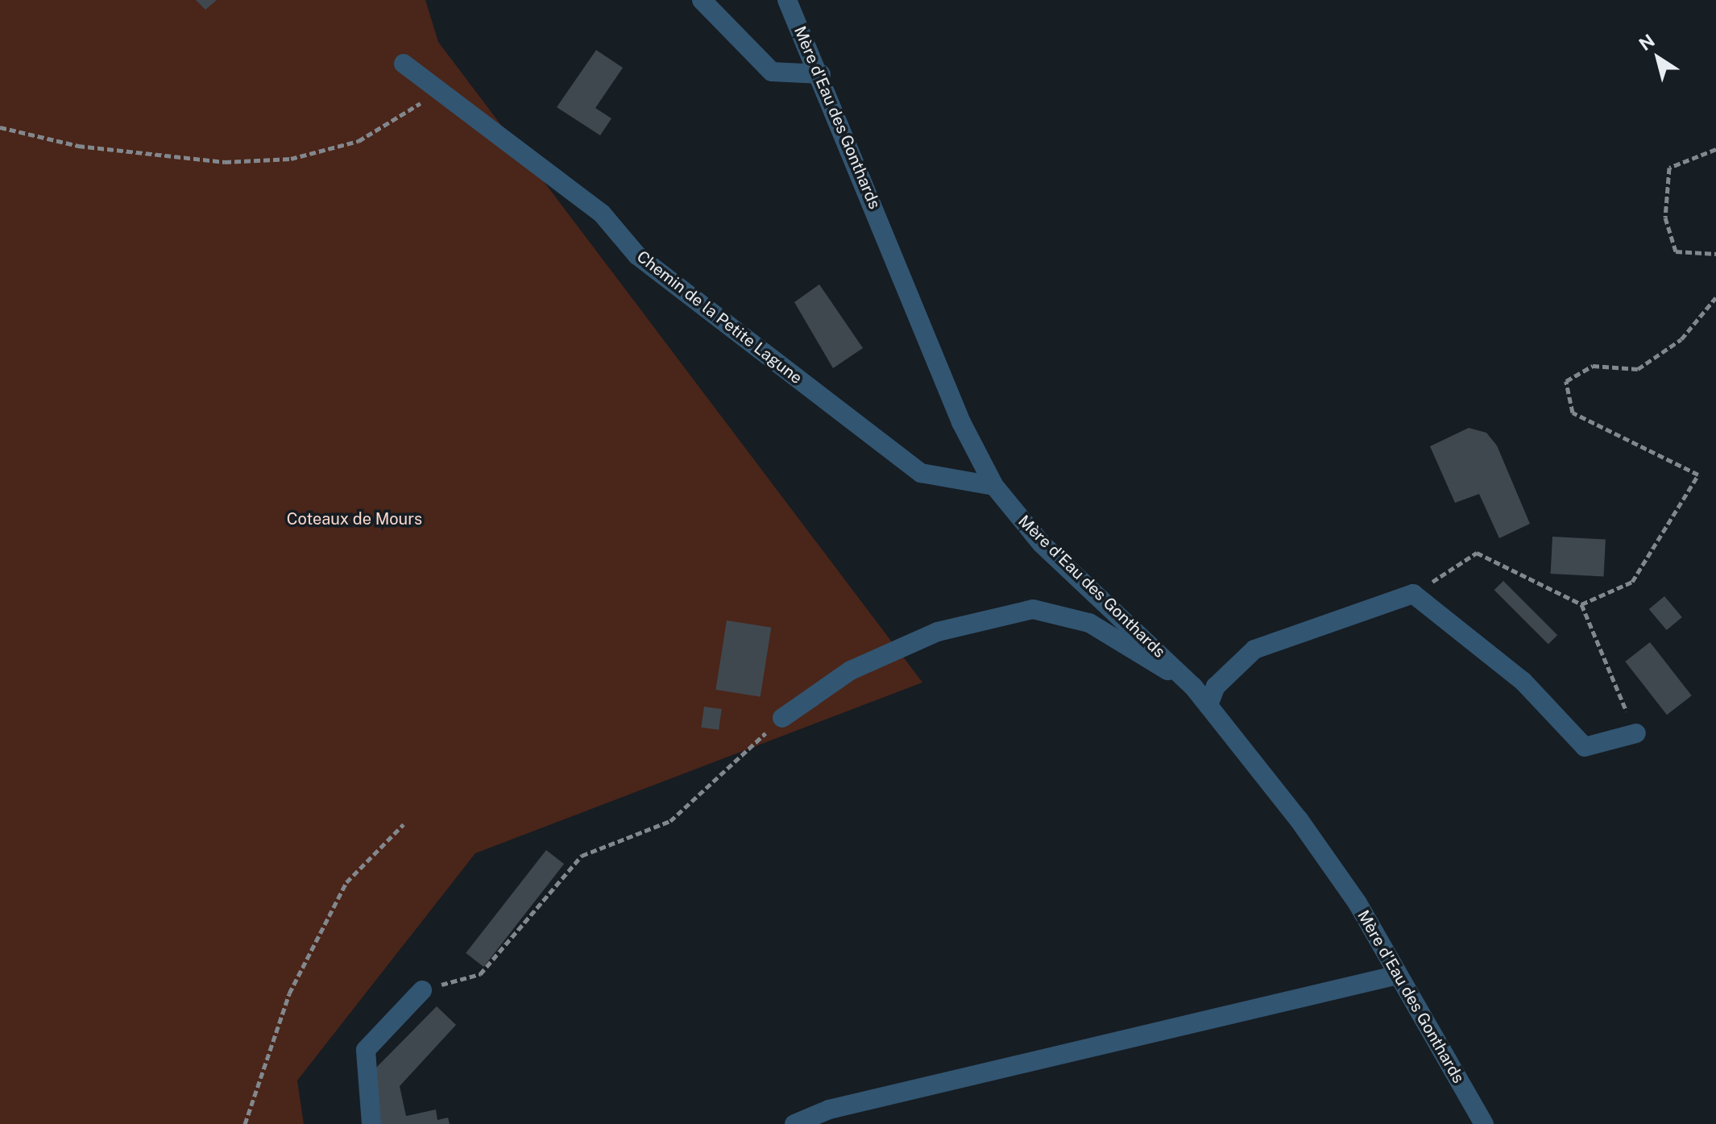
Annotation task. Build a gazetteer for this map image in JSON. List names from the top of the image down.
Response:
{
  "streets": {
    "street": ["Mère d'Eau des Gonthards", "Chemin de la Petite Lagune"]
  },
  "crossings": [
    ["Mère d'Eau des Gonthards", "Chemin de la Petite Lagune"]
  ],
  "parks": ["Coteaux de Mours"],
  "north": "top left"
}
